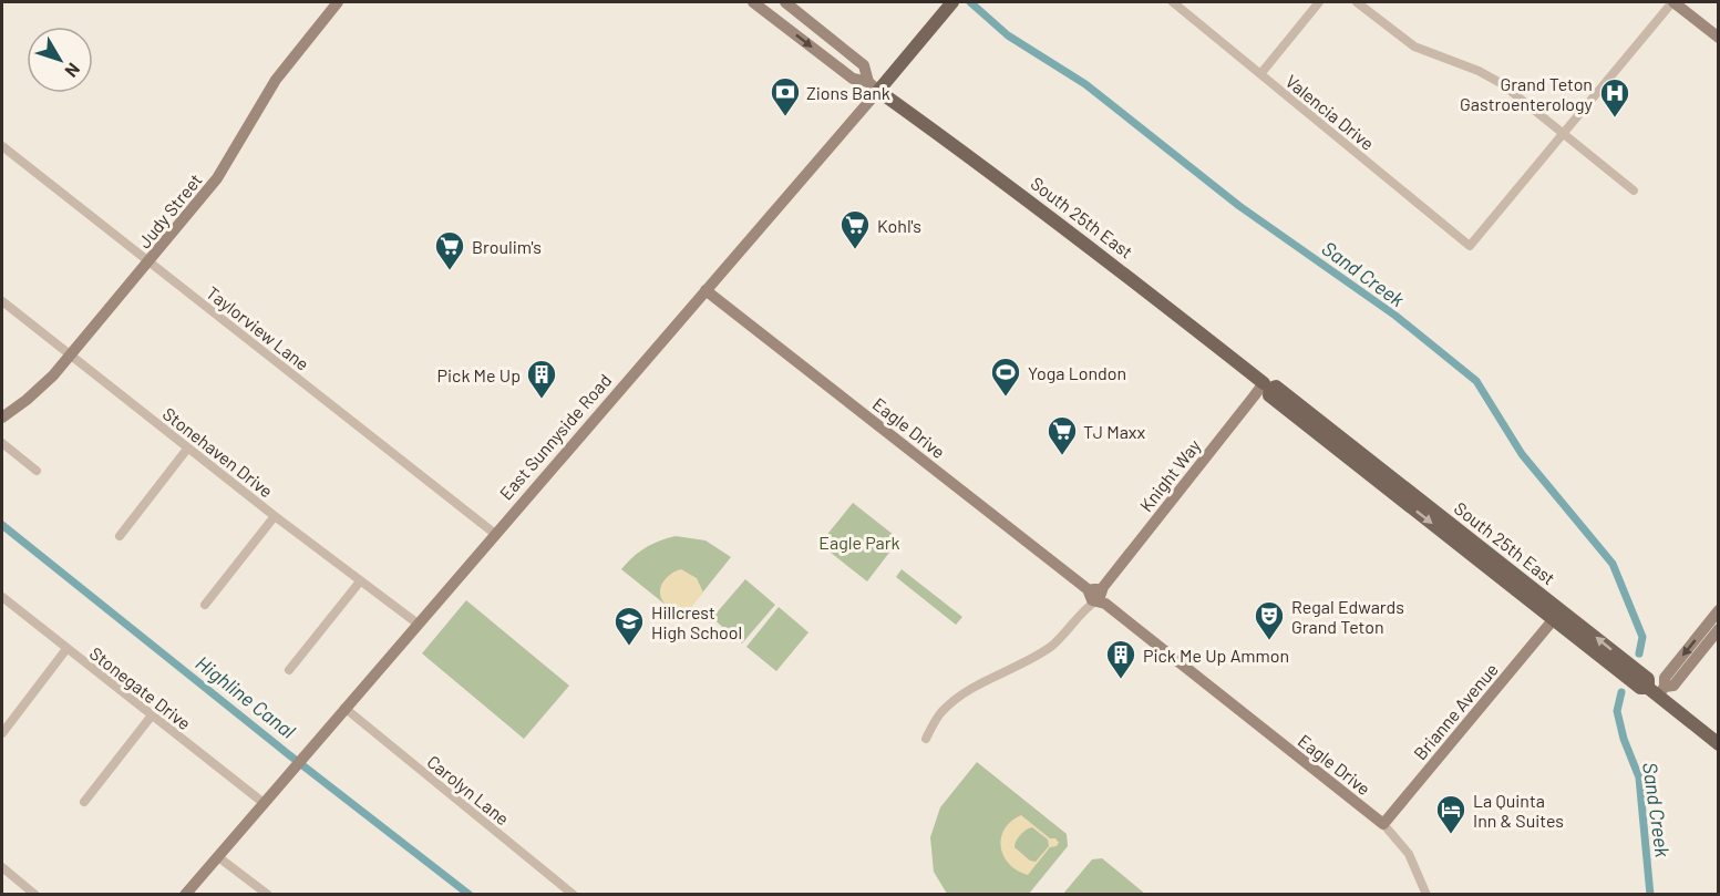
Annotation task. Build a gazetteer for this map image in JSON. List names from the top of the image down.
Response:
{
  "streets": {
    "main road": ["South 25th East", "East Sunnyside Road"],
    "street": [
      "Valencia Drive",
      "Judy Street",
      "Taylorview Lane",
      "Eagle Drive",
      "Stonehaven Drive",
      "Knight Way",
      "Stonegate Drive",
      "Brianne Avenue",
      "Carolyn Lane"
    ]
  },
  "crossings": [
    ["Judy Street", "Taylorview Lane"],
    ["Judy Street", "Stonehaven Drive"],
    ["South 25th East", "East Sunnyside Road"],
    ["South 25th East", "Knight Way"],
    ["South 25th East", "Brianne Avenue"],
    ["Taylorview Lane", "East Sunnyside Road"],
    ["Eagle Drive", "East Sunnyside Road"],
    ["Eagle Drive", "Knight Way"],
    ["Eagle Drive", "Brianne Avenue"],
    ["East Sunnyside Road", "Stonehaven Drive"],
    ["East Sunnyside Road", "Stonegate Drive"],
    ["East Sunnyside Road", "Carolyn Lane"]
  ],
  "water": ["Sand Creek", "Highline Canal"],
  "parks": ["Eagle Park"],
  "places": {
    "bank": ["Zions Bank"],
    "hospital": ["Grand Teton Gastroenterology"],
    "supermarket": ["Kohl's", "Broulim's", "TJ Maxx"],
    "sports": ["Yoga London"],
    "building": ["Pick Me Up", "Pick Me Up Ammon"],
    "theatre": ["Regal Edwards Grand Teton"],
    "school or university": ["Hillcrest High School"],
    "hotel": ["La Quinta Inn & Suites"]
  },
  "north": "bottom right"
}
